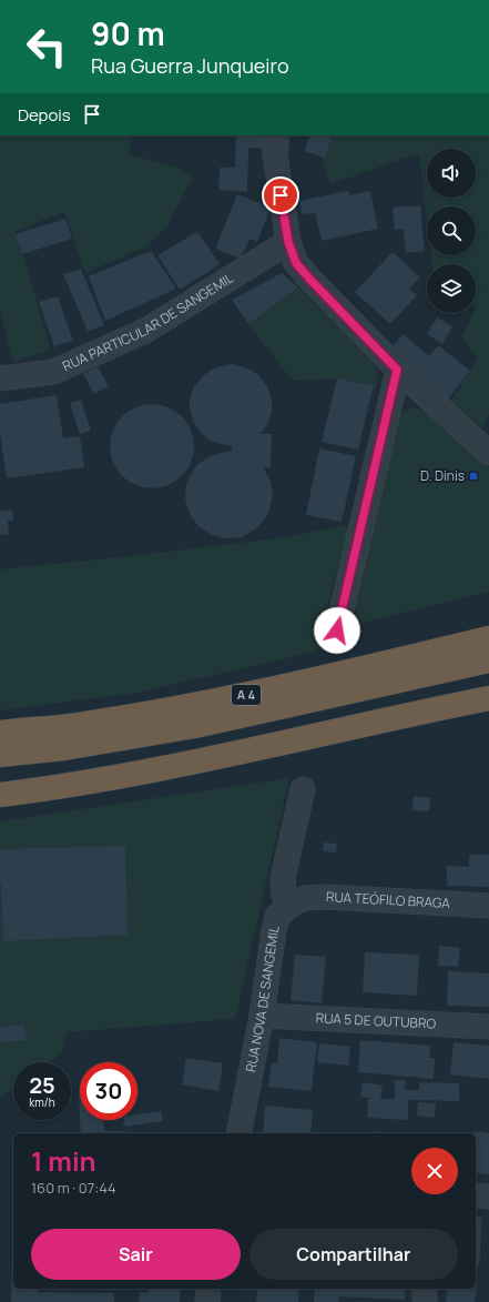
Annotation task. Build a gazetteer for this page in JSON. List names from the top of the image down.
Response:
{
  "streets": {
    "highway": ["A 4"],
    "street": [
      "RUA PARTICULAR DE SANGEMIL",
      "RUA TEÓFILO BRAGA",
      "RUA NOVA DE SANGEMIL",
      "RUA 5 DE OUTUBRO"
    ]
  },
  "crossings": [
    ["RUA TEÓFILO BRAGA", "RUA NOVA DE SANGEMIL"],
    ["RUA NOVA DE SANGEMIL", "RUA 5 DE OUTUBRO"]
  ],
  "places": {
    "transit": ["D. Dinis"]
  },
  "page": {
    "turn": ["90 m", "Rua Guerra Junqueiro"],
    "then": "Depois",
    "speed": "25 km/h",
    "limit": "30",
    "heading": ["1 min", "160 m · 07:44"],
    "buttons": ["Sair", "Compartilhar"]
  }
}
